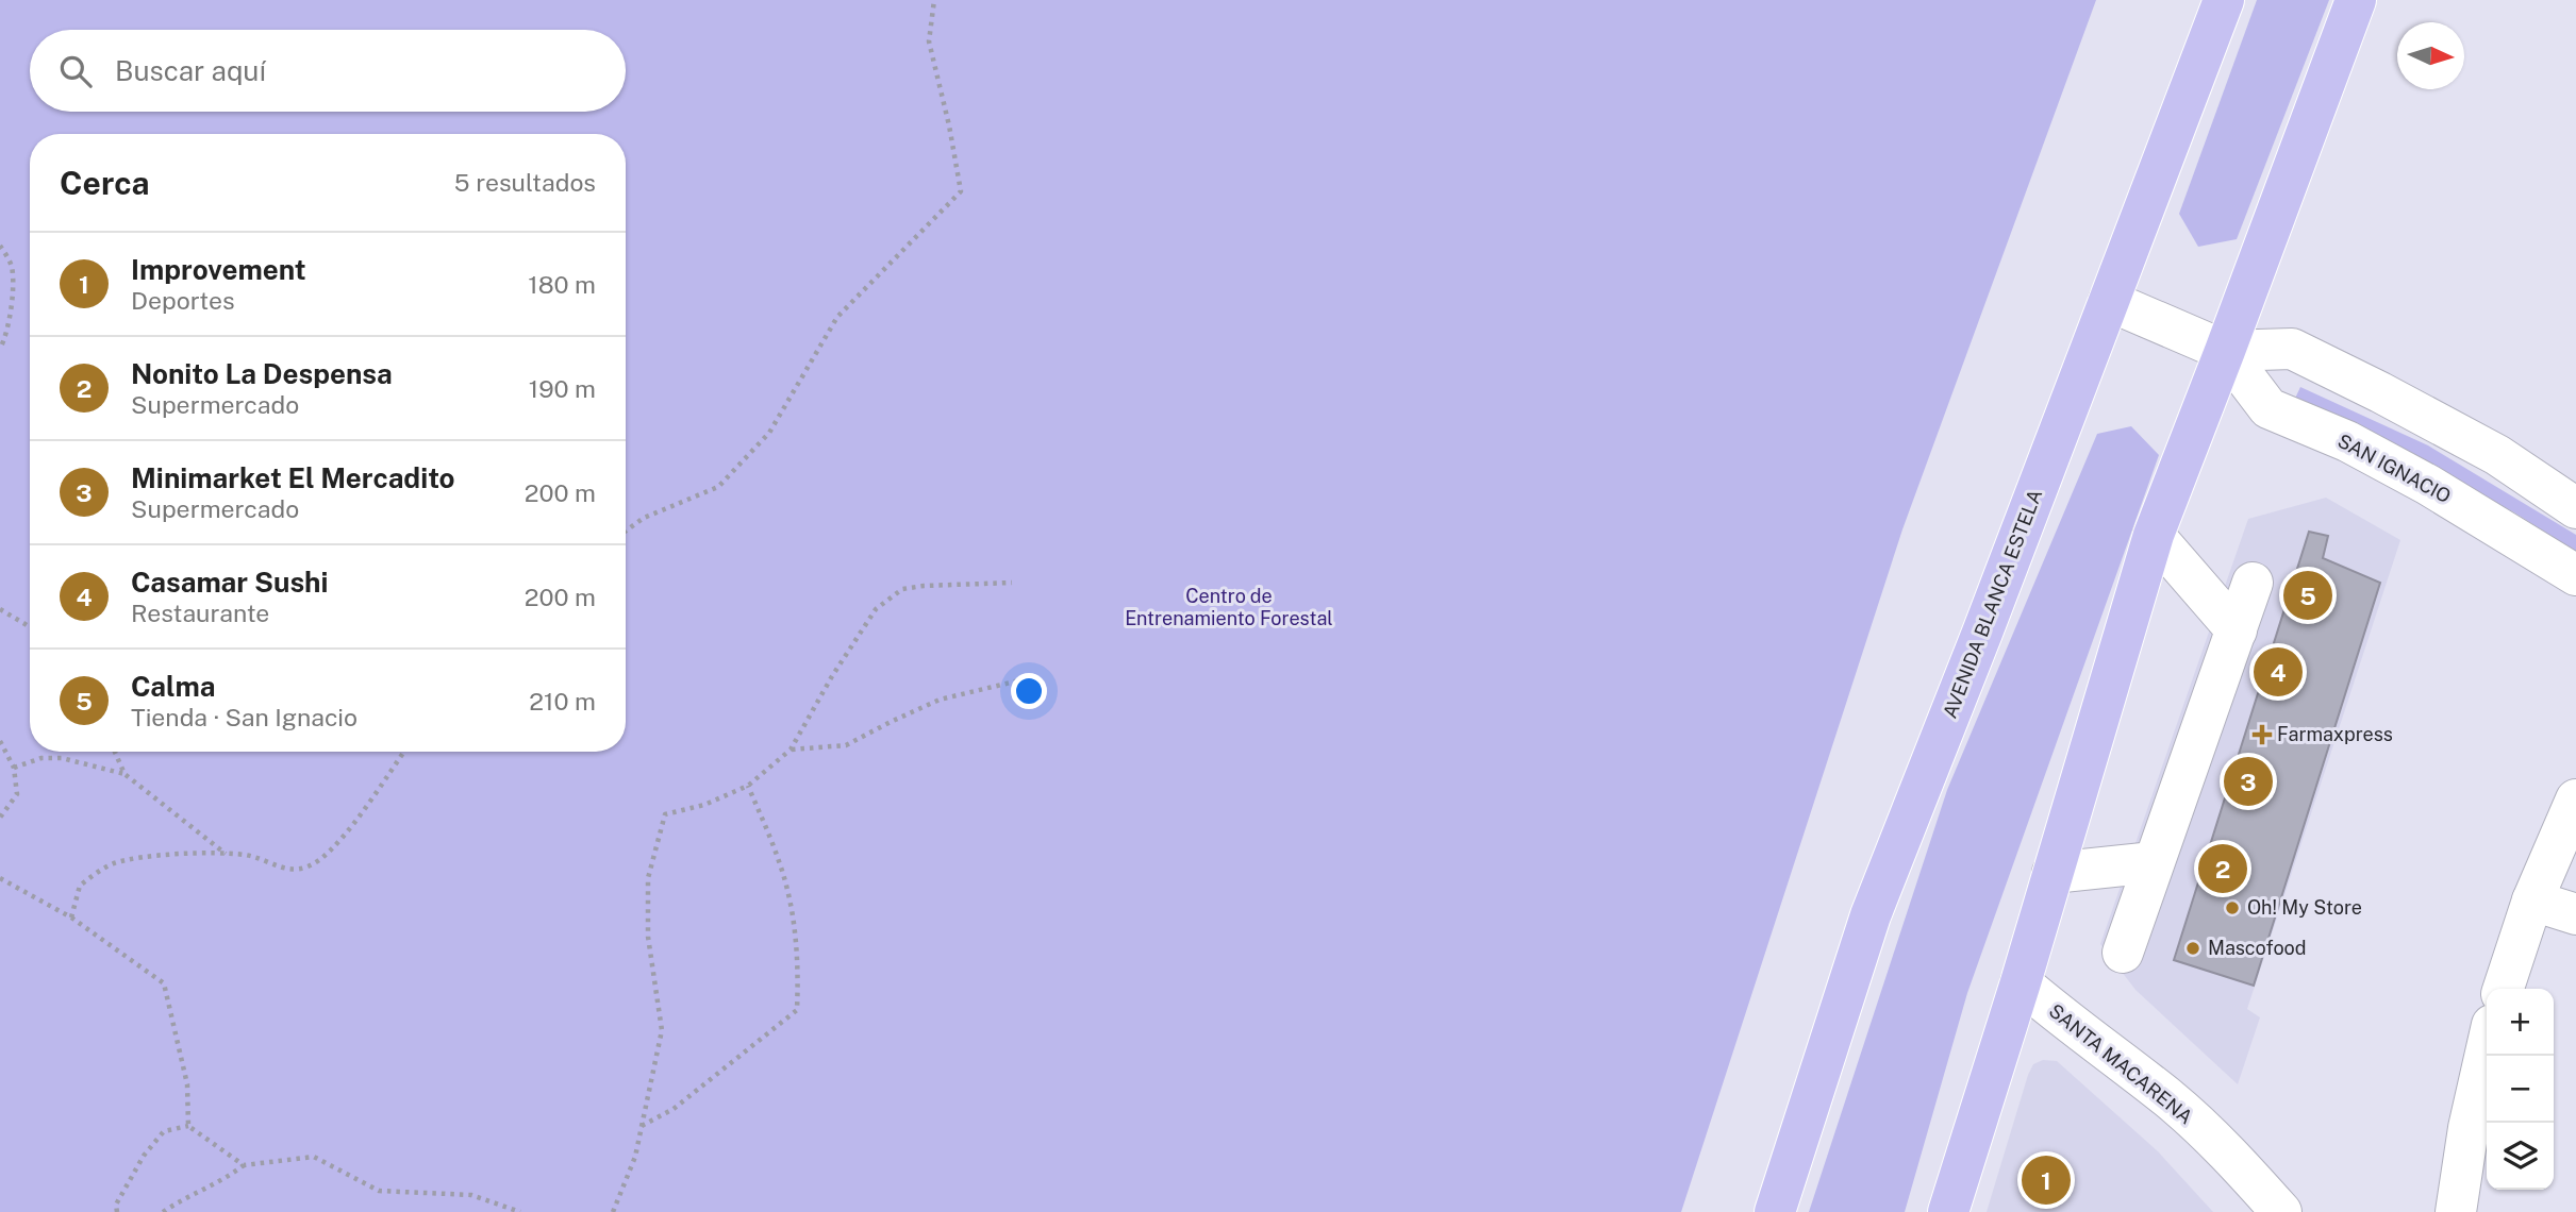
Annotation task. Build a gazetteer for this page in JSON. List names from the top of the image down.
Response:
{
  "streets": {
    "main road": ["AVENIDA BLANCA ESTELA"],
    "street": ["SAN IGNACIO", "SANTA MACARENA"]
  },
  "crossings": [
    ["SAN IGNACIO", "AVENIDA BLANCA ESTELA"]
  ],
  "parks": ["Centro de Entrenamiento Forestal"],
  "places": {
    "health": ["Farmaxpress"],
    "other": ["Oh! My Store", "Mascofood"]
  },
  "north": "right",
  "page": {
    "search": "Buscar aquí",
    "heading": ["Cerca", "5 resultados"],
    "list": [
      {
        "mark": "1",
        "name": "Improvement",
        "note": "Deportes",
        "value": "180 m"
      },
      {
        "mark": "2",
        "name": "Nonito La Despensa",
        "note": "Supermercado",
        "value": "190 m"
      },
      {
        "mark": "3",
        "name": "Minimarket El Mercadito",
        "note": "Supermercado",
        "value": "200 m"
      },
      {
        "mark": "4",
        "name": "Casamar Sushi",
        "note": "Restaurante",
        "value": "200 m"
      },
      {
        "mark": "5",
        "name": "Calma",
        "note": "Tienda · San Ignacio",
        "value": "210 m"
      }
    ],
    "pins": [
      "5",
      "4",
      "3",
      "2",
      "1"
    ],
    "map_buttons": ["+", "−"]
  }
}
